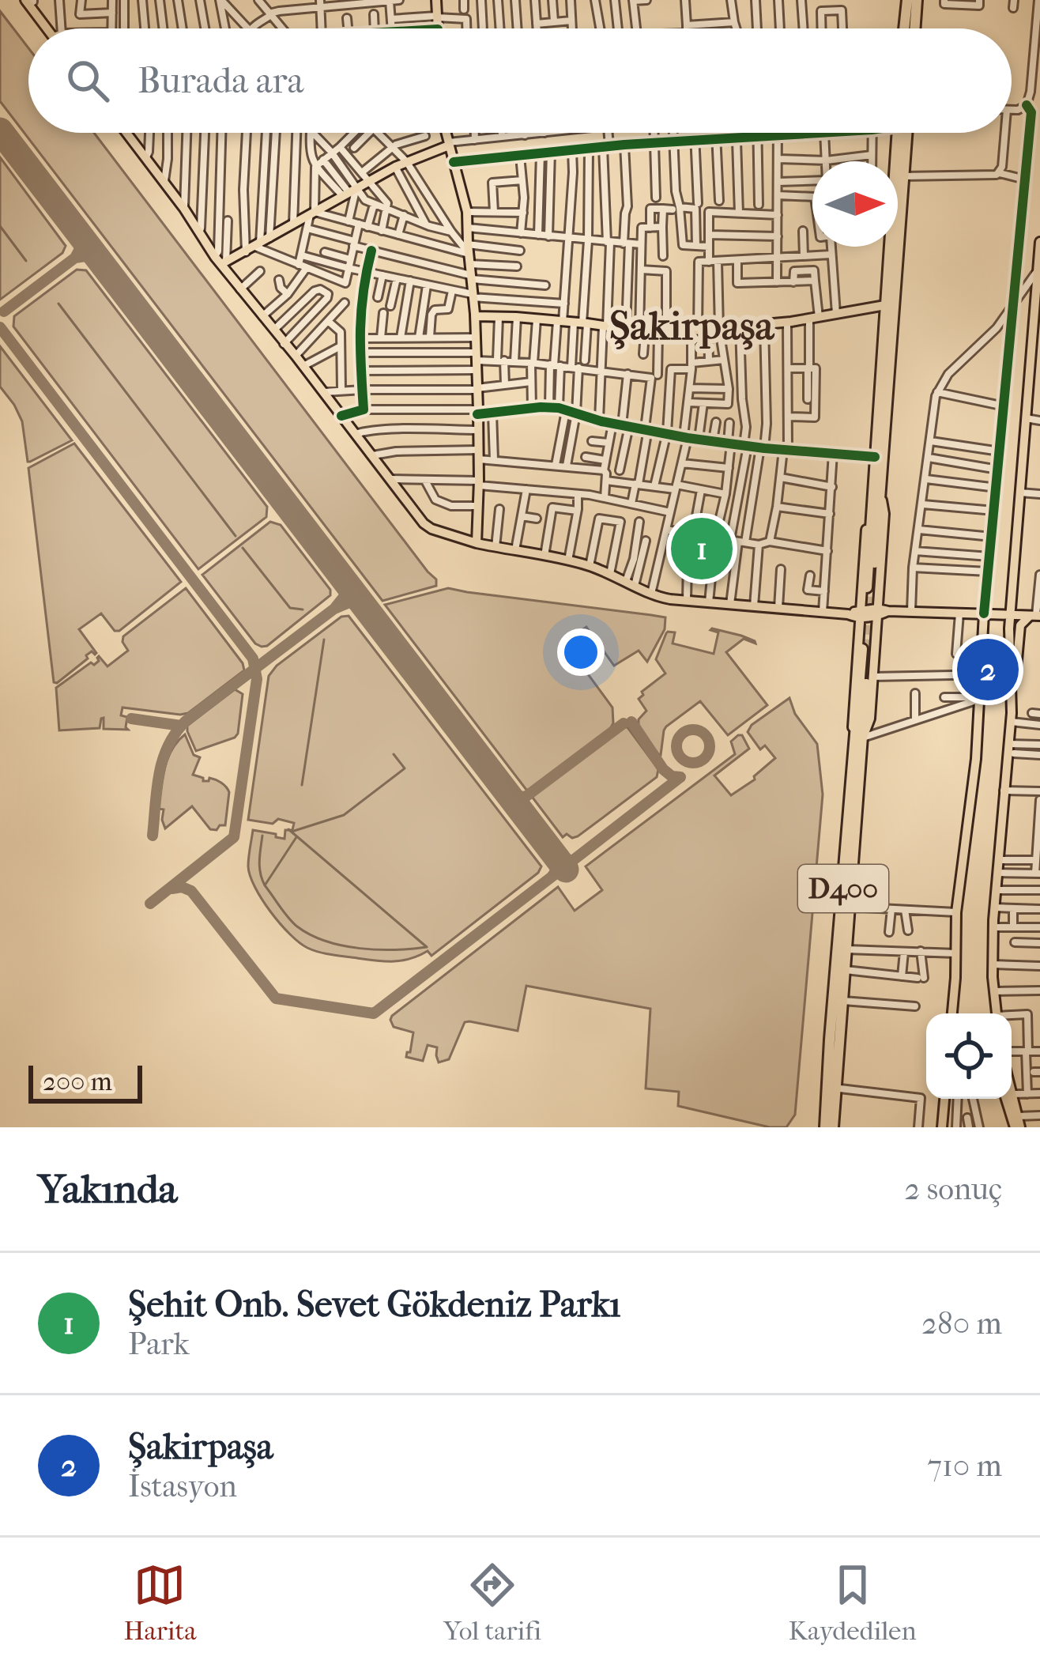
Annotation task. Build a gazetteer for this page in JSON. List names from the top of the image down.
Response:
{
  "streets": {
    "highway": ["D400"]
  },
  "districts": ["Şakirpaşa"],
  "scale_bar": "200 m",
  "north": "right",
  "page": {
    "search": "Burada ara",
    "pins": ["1", "2"],
    "scale": "200 m",
    "heading": ["Yakında", "2 sonuç"],
    "list": [
      {
        "mark": "1",
        "name": "Şehit Onb. Sevet Gökdeniz Parkı",
        "note": "Park",
        "value": "280 m"
      },
      {
        "mark": "2",
        "name": "Şakirpaşa",
        "note": "İstasyon",
        "value": "710 m"
      }
    ],
    "nav": ["Harita", "Yol tarifi", "Kaydedilen"]
  }
}
